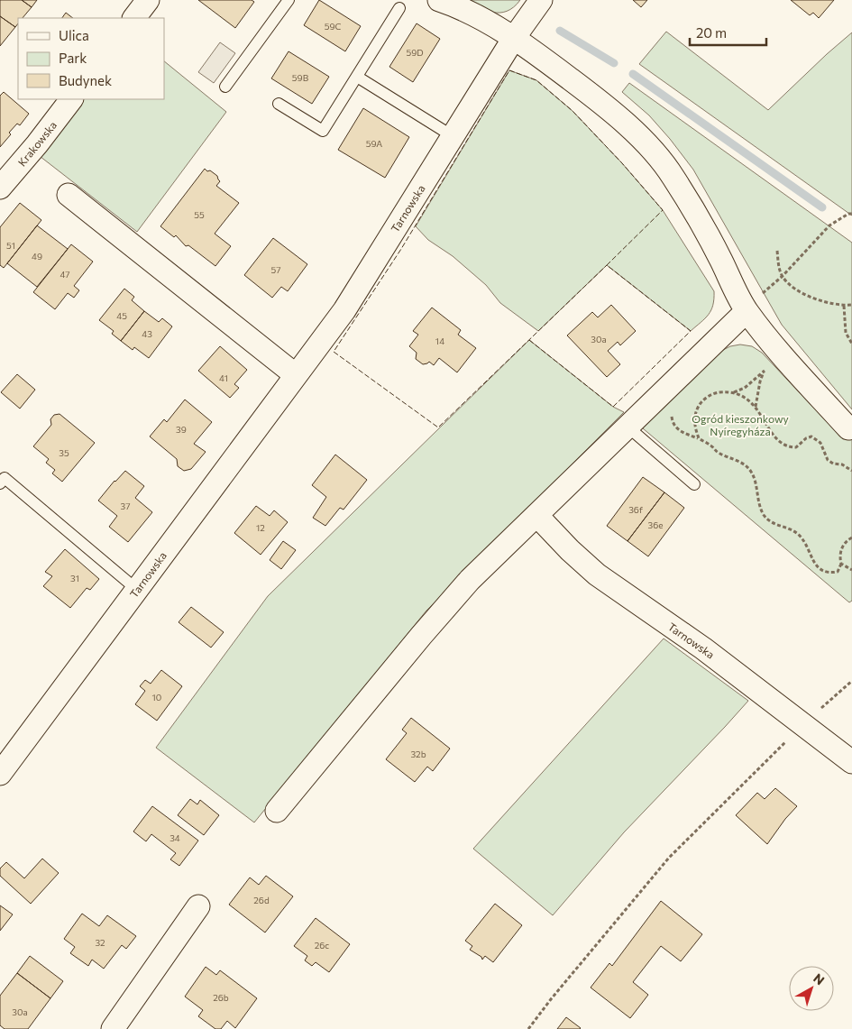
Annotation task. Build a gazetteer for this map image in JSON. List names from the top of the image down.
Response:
{
  "streets": {
    "street": ["Krakowska", "Tarnowska"]
  },
  "parks": ["Ogród kieszonkowy Nyíregyháza"],
  "house_numbers": [
    "59C",
    "59D",
    "59B",
    "59A",
    "55",
    "51",
    "49",
    "57",
    "47",
    "45",
    "43",
    "30a",
    "14",
    "41",
    "39",
    "35",
    "37",
    "36f",
    "36e",
    "12",
    "31",
    "10",
    "32b",
    "34",
    "26d",
    "32",
    "26c",
    "26b",
    "30a"
  ],
  "legend": ["Ulica", "Park", "Budynek"],
  "scale_bar": "20 m",
  "north": "top right"
}
